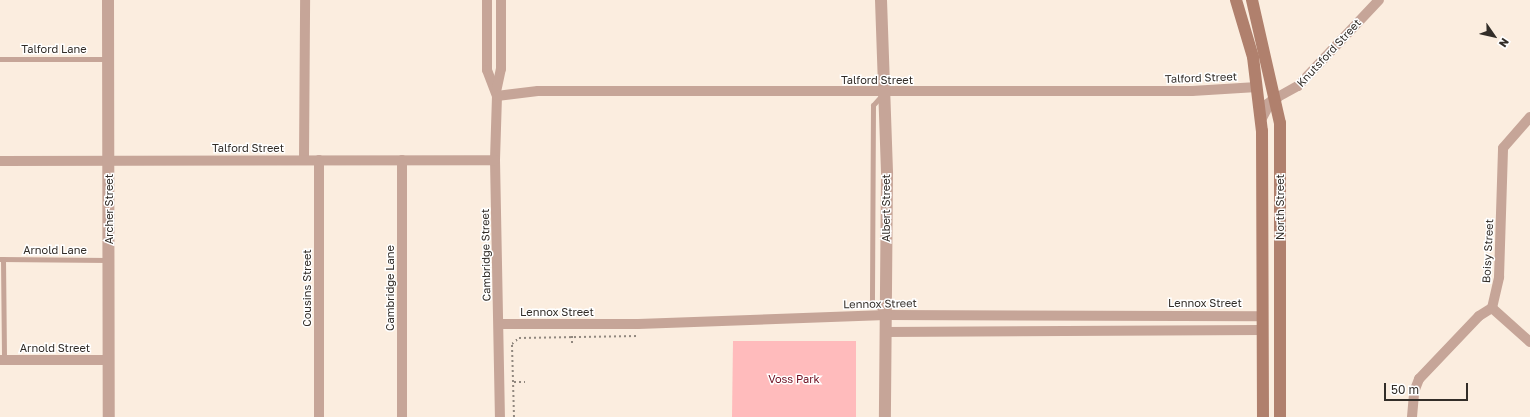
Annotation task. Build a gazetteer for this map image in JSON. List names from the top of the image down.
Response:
{
  "streets": {
    "main road": ["North Street"],
    "street": [
      "Knutsford Street",
      "Talford Street",
      "Albert Street",
      "Archer Street",
      "Boisy Street",
      "Cambridge Street",
      "Cousins Street",
      "Cambridge Lane",
      "Lennox Street",
      "Arnold Street"
    ],
    "lane": ["Talford Lane", "Arnold Lane"]
  },
  "crossings": [
    ["Talford Lane", "Archer Street"],
    ["Knutsford Street", "North Street"],
    ["Talford Street", "North Street"],
    ["Talford Street", "Albert Street"],
    ["Talford Street", "Archer Street"],
    ["Talford Street", "Cambridge Street"],
    ["Talford Street", "Cousins Street"],
    ["Talford Street", "Cambridge Lane"],
    ["North Street", "Lennox Street"],
    ["Albert Street", "Lennox Street"],
    ["Archer Street", "Arnold Lane"],
    ["Archer Street", "Arnold Street"],
    ["Arnold Lane", "Arnold Street"],
    ["Cambridge Street", "Lennox Street"]
  ],
  "parks": ["Voss Park"],
  "scale_bar": "50 m",
  "north": "bottom right"
}
